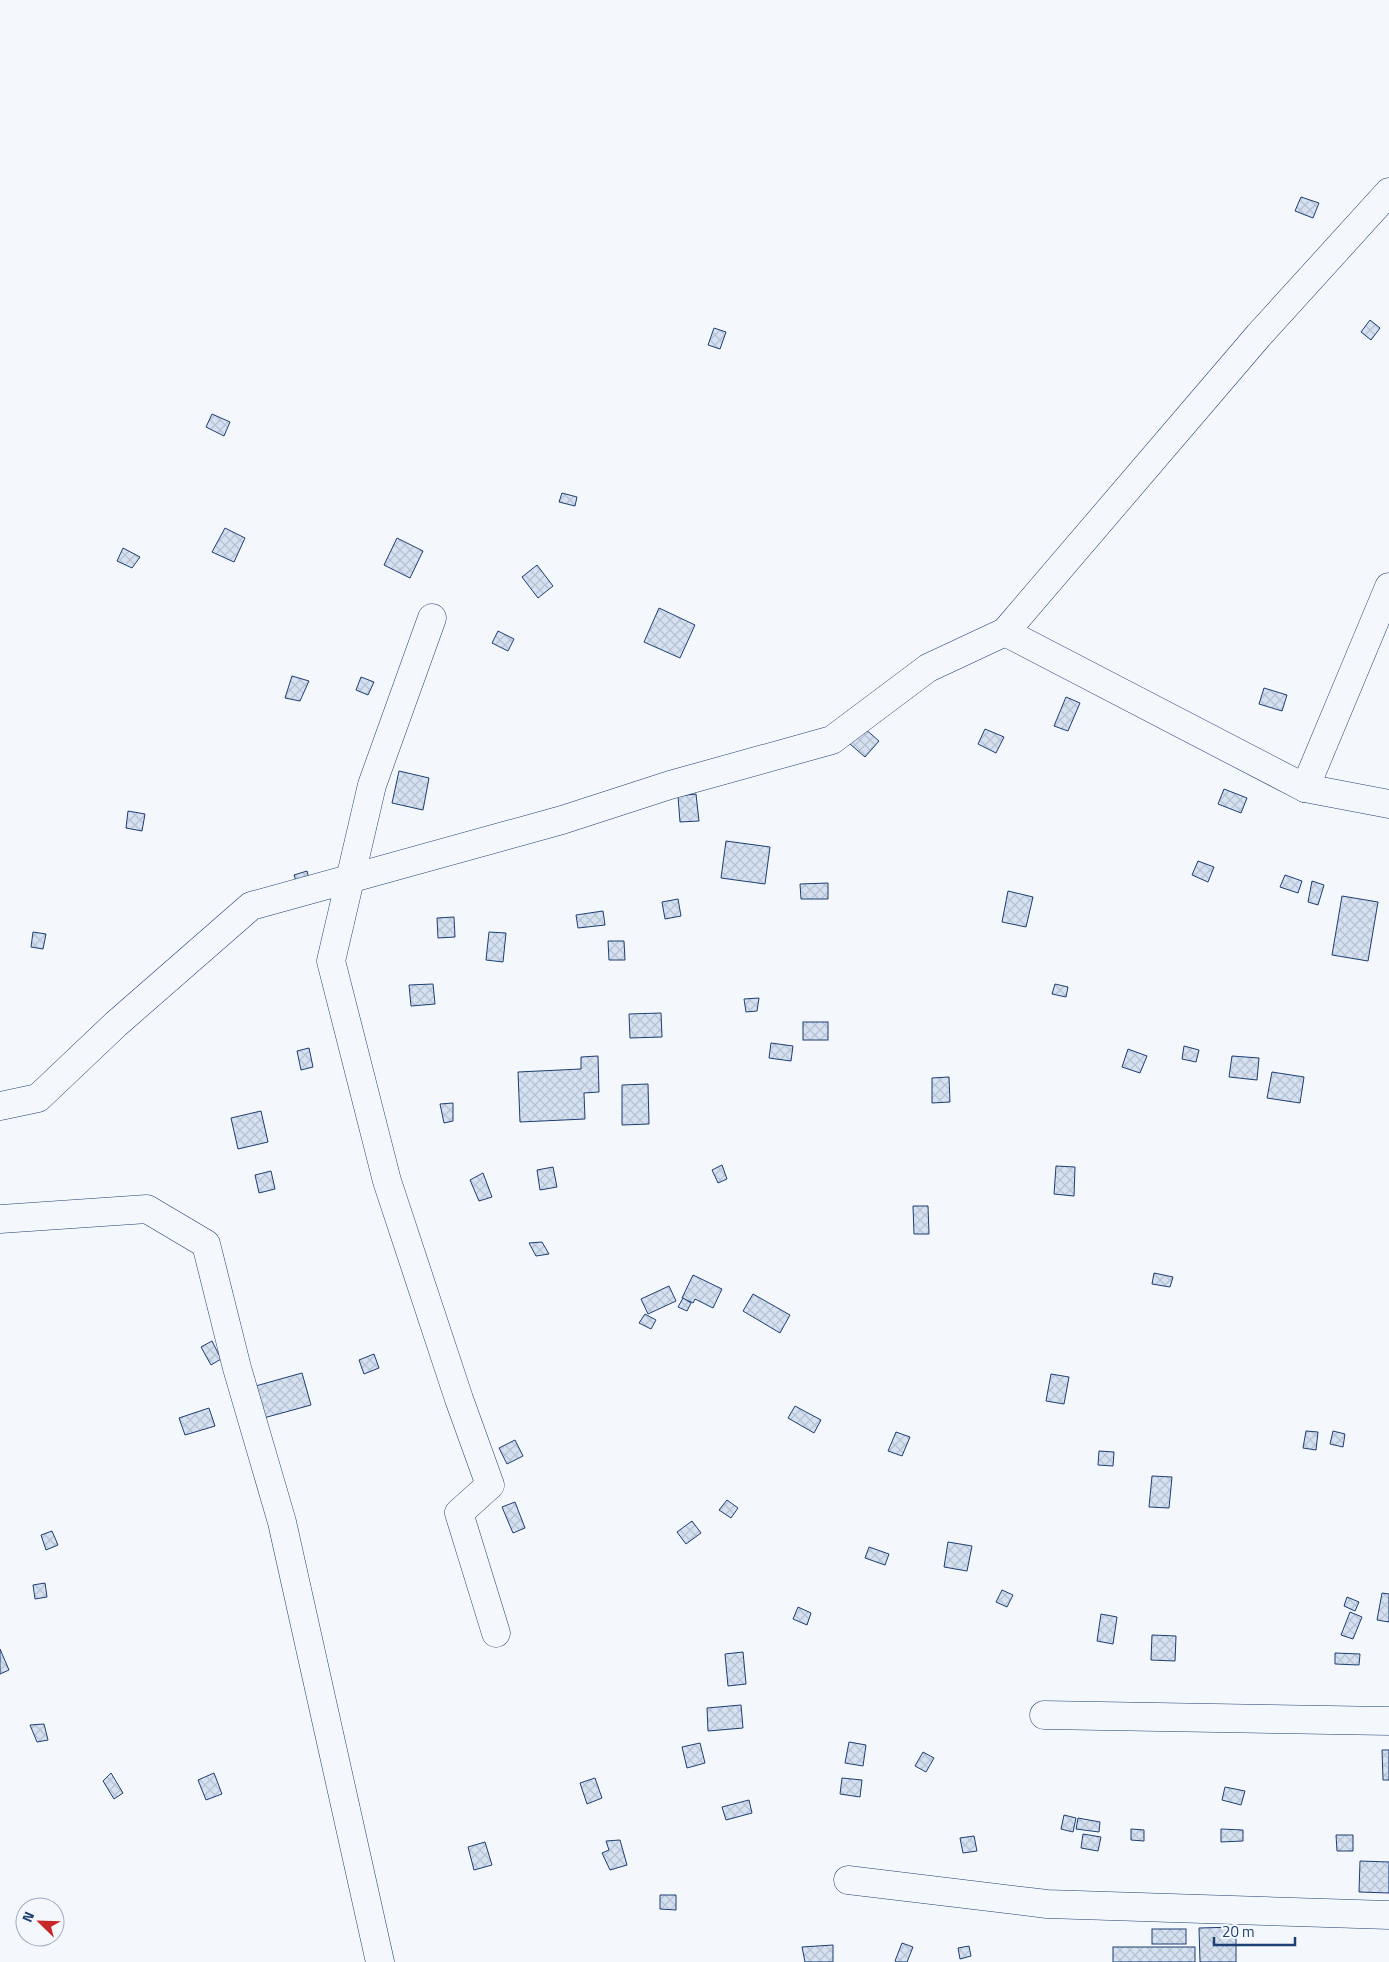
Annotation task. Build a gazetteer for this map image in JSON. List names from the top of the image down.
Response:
{
  "scale_bar": "20 m",
  "north": "top left"
}
